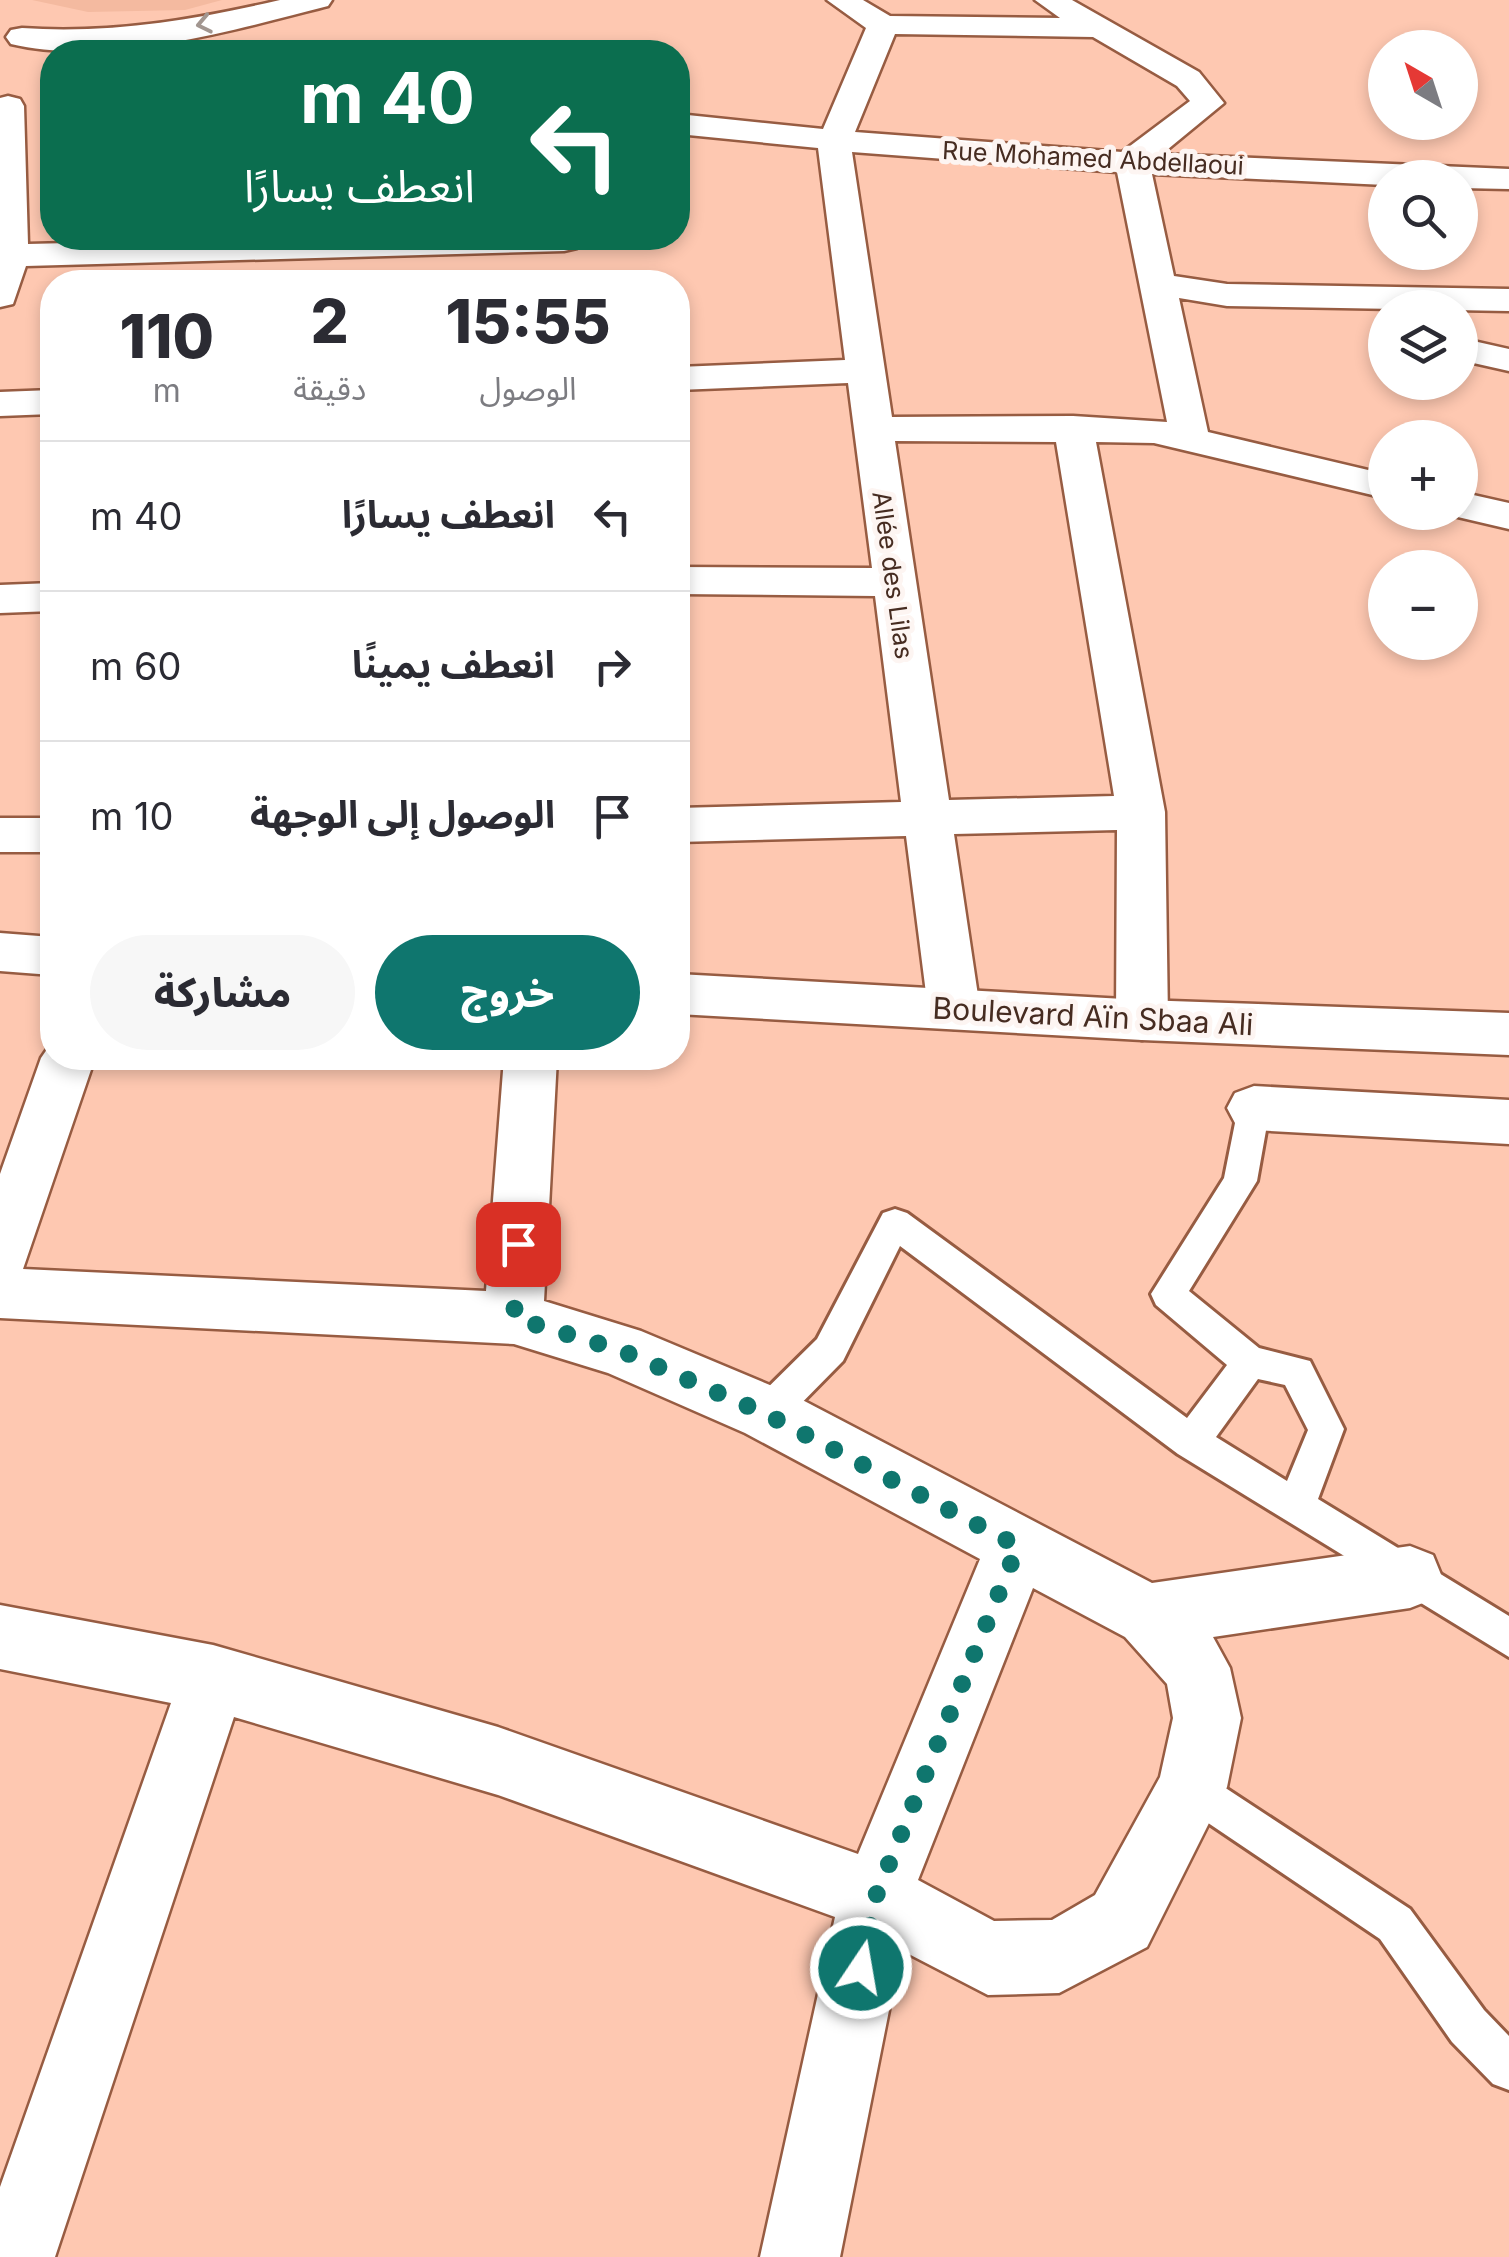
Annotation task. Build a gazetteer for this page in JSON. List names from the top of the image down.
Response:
{
  "streets": {
    "street": ["Rue Mohamed Abdellaoui", "Allée des Lilas", "Boulevard Aïn Sbaa Ali"]
  },
  "crossings": [
    ["Rue Mohamed Abdellaoui", "Allée des Lilas"],
    ["Allée des Lilas", "Boulevard Aïn Sbaa Ali"]
  ],
  "north": "top left",
  "page": {
    "map_buttons": ["+", "−"],
    "turn": ["40 m", "انعطف يسارًا"],
    "eta": [
      "15:55",
      "الوصول",
      "2",
      "دقيقة",
      "110",
      "m"
    ],
    "list": [
      {
        "name": "انعطف يسارًا",
        "value": "40 m"
      },
      {
        "name": "انعطف يمينًا",
        "value": "60 m"
      },
      {
        "name": "الوصول إلى الوجهة",
        "value": "10 m"
      }
    ],
    "buttons": ["خروج", "مشاركة"]
  }
}
